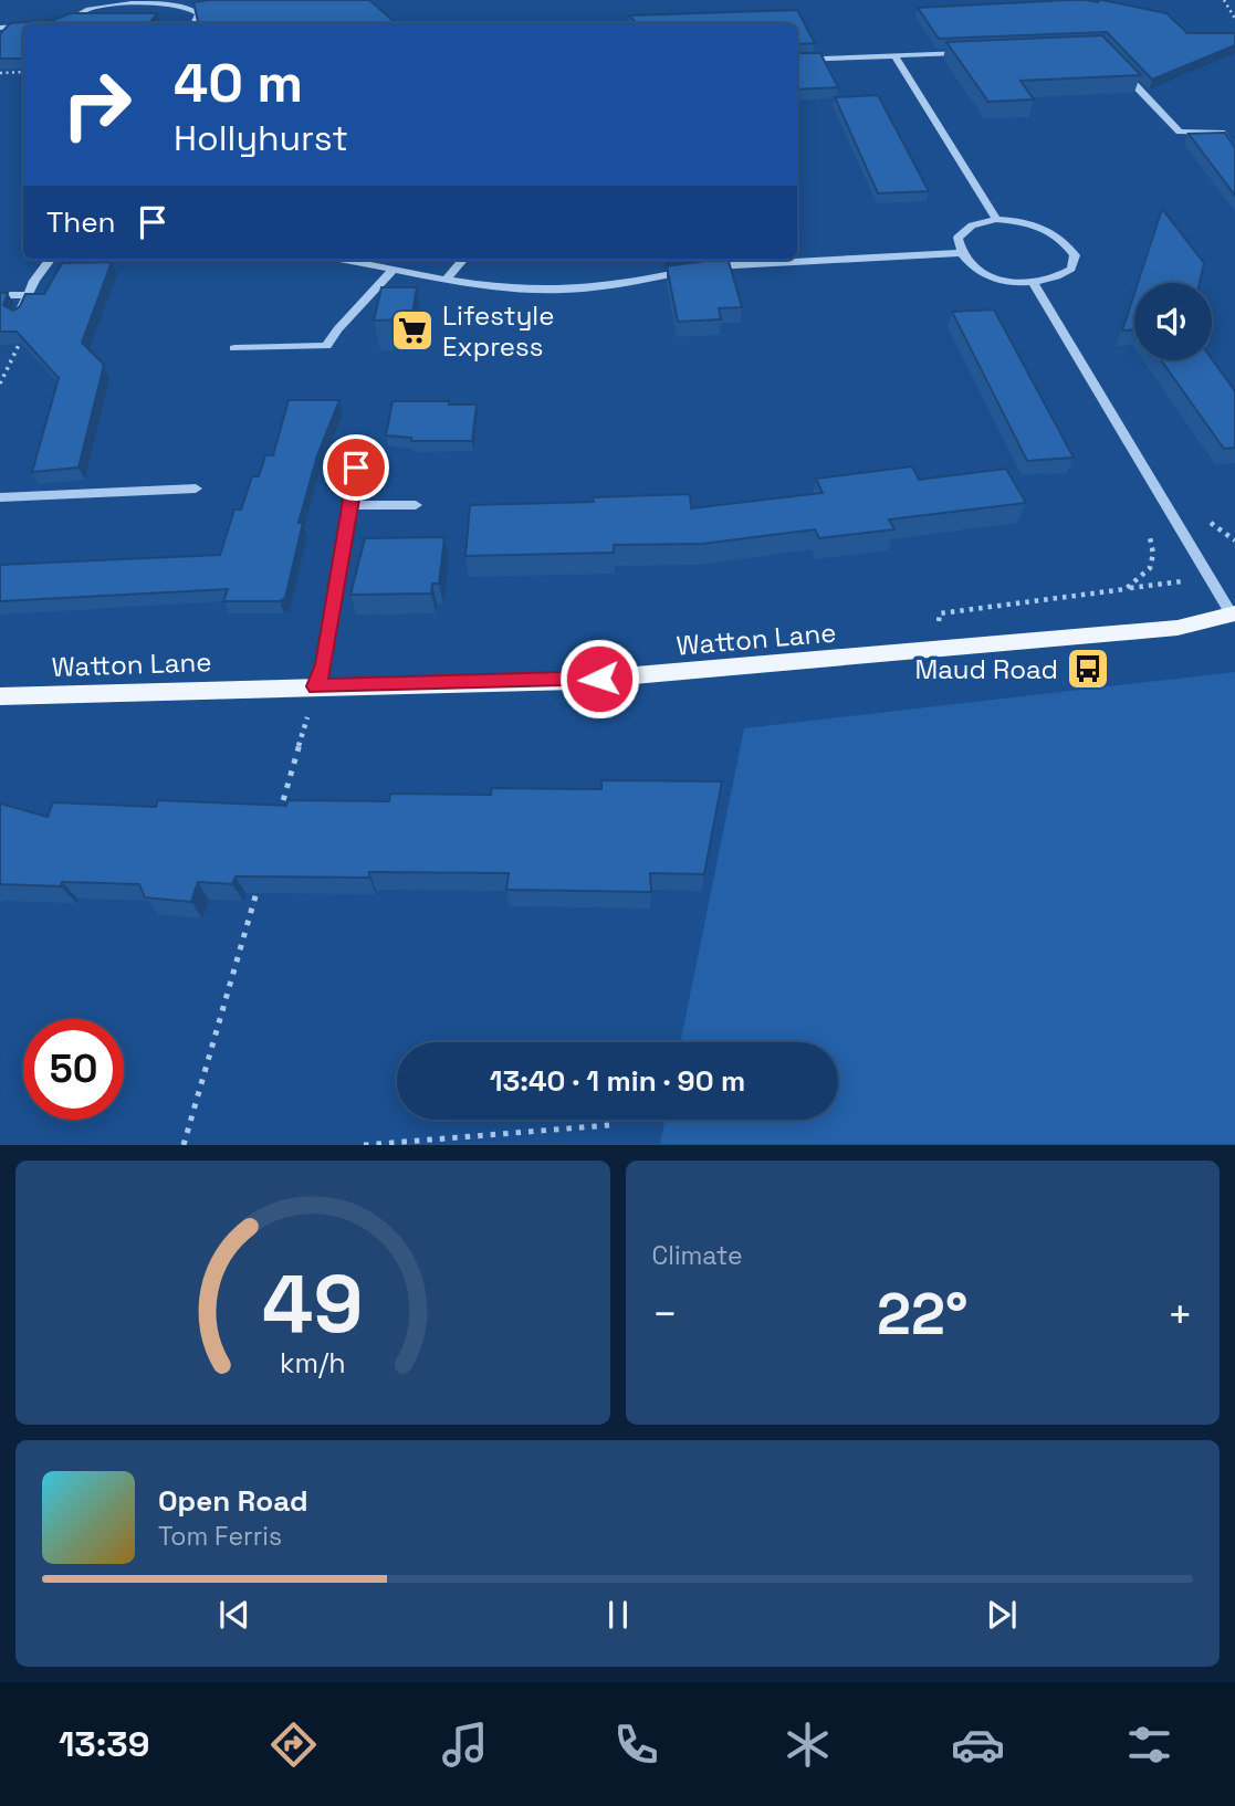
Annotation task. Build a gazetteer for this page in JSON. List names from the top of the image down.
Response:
{
  "streets": {
    "main road": ["Watton Lane"]
  },
  "places": {
    "supermarket": ["Lifestyle Express"],
    "bus stop": ["Maud Road"]
  },
  "page": {
    "turn": ["40 m", "Hollyhurst"],
    "then": "Then",
    "limit": "50",
    "trip": "13:40 · 1 min · 90 m",
    "tile": "Climate",
    "heat": ["−", "22°", "+"],
    "song": ["Open Road", "Tom Ferris"],
    "tabs": "13:39",
    "gauge": ["49", "km/h"]
  }
}
